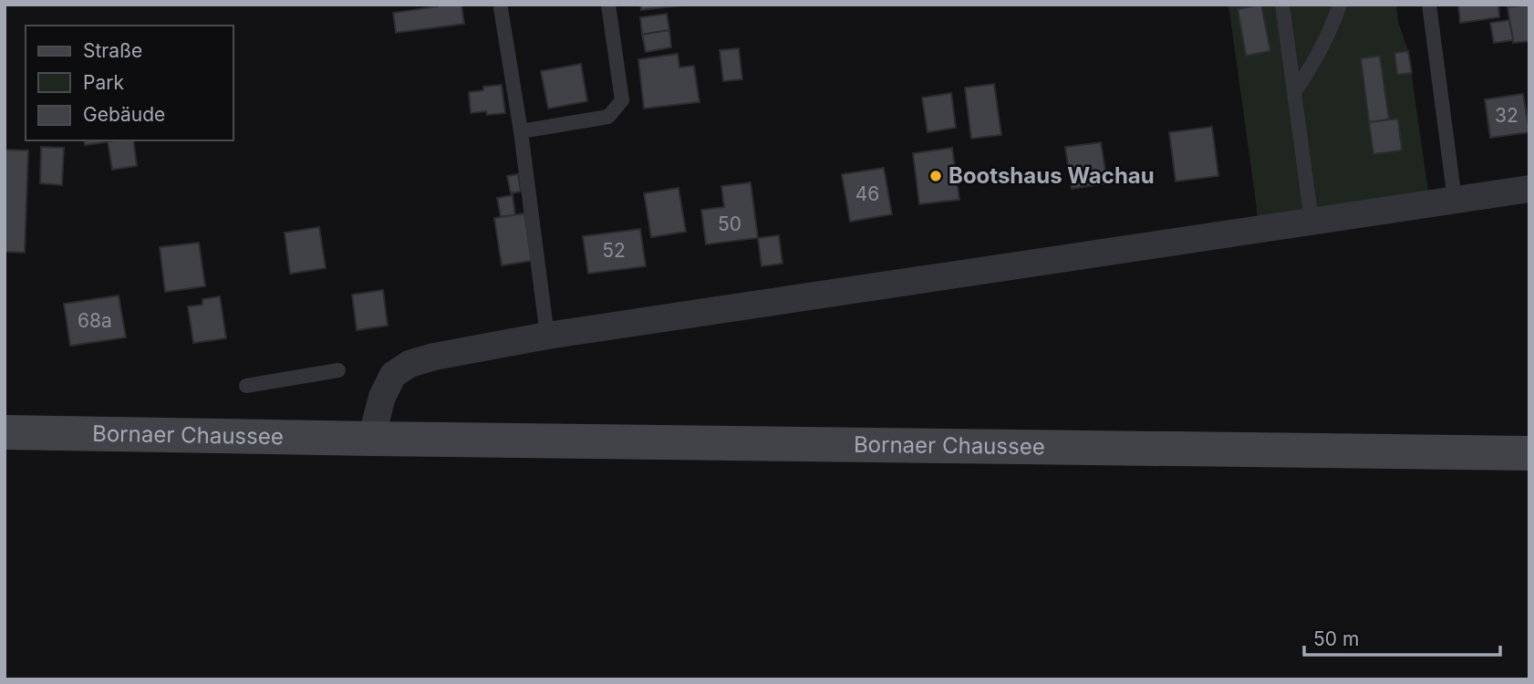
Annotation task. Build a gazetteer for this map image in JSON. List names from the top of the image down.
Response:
{
  "streets": {
    "street": ["Bornaer Chaussee"]
  },
  "places": ["Bootshaus Wachau"],
  "house_numbers": [
    "32",
    "46",
    "50",
    "52",
    "68a"
  ],
  "legend": ["Straße", "Park", "Gebäude"],
  "scale_bar": "50 m"
}
